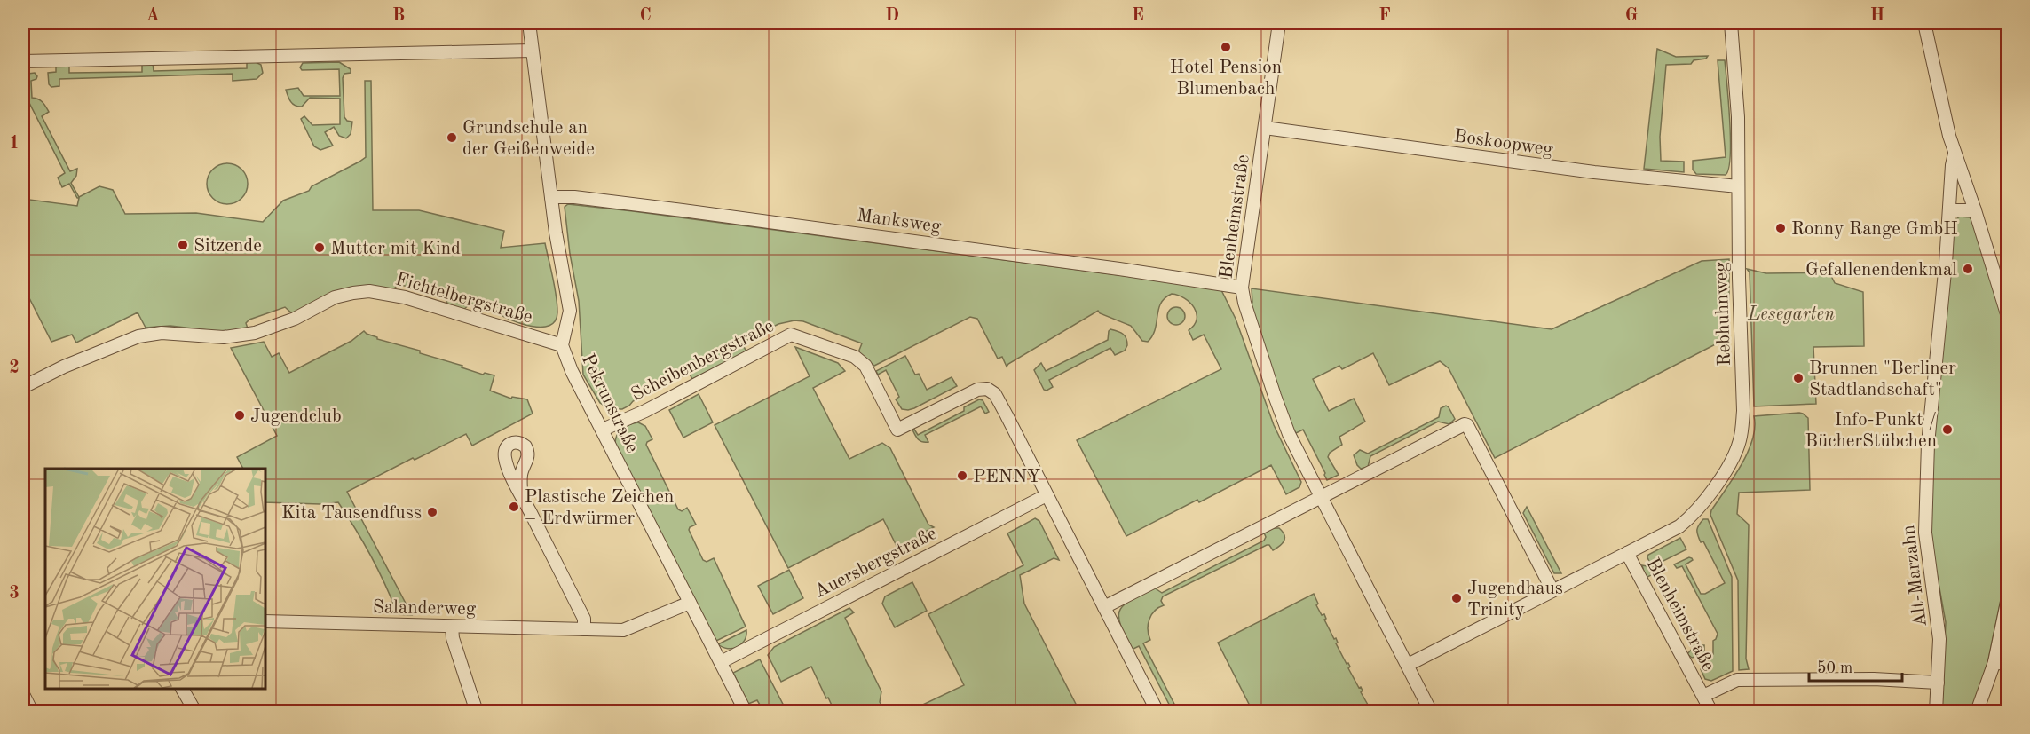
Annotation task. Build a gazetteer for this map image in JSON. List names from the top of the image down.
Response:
{
  "streets": {
    "street": [
      "Boskoopweg",
      "Blenheimstraße",
      "Manksweg",
      "Fichtelbergstraße",
      "Rebhuhnweg",
      "Scheibenbergstraße",
      "Pekrunstraße",
      "Auersbergstraße",
      "Alt-Marzahn",
      "Salanderweg"
    ]
  },
  "crossings": [
    ["Boskoopweg", "Blenheimstraße"],
    ["Boskoopweg", "Rebhuhnweg"],
    ["Blenheimstraße", "Manksweg"],
    ["Blenheimstraße", "Rebhuhnweg"],
    ["Manksweg", "Pekrunstraße"],
    ["Fichtelbergstraße", "Pekrunstraße"],
    ["Scheibenbergstraße", "Pekrunstraße"],
    ["Scheibenbergstraße", "Auersbergstraße"],
    ["Pekrunstraße", "Auersbergstraße"],
    ["Pekrunstraße", "Salanderweg"]
  ],
  "parks": ["Lesegarten"],
  "places": [
    "Hotel Pension Blumenbach",
    "Grundschule an der Geißenweide",
    "Ronny Range GmbH",
    "Sitzende",
    "Mutter mit Kind",
    "Gefallenendenkmal",
    "Brunnen \"Berliner Stadtlandschaft\"",
    "Jugendclub",
    "Info-Punkt / BücherStübchen",
    "PENNY",
    "Plastische Zeichen – Erdwürmer",
    "Kita Tausendfuss",
    "Jugendhaus Trinity"
  ],
  "scale_bar": "50 m",
  "grid": {
    "columns": [
      "A",
      "B",
      "C",
      "D",
      "E",
      "F",
      "G",
      "H"
    ],
    "rows": ["1", "2", "3"]
  }
}
